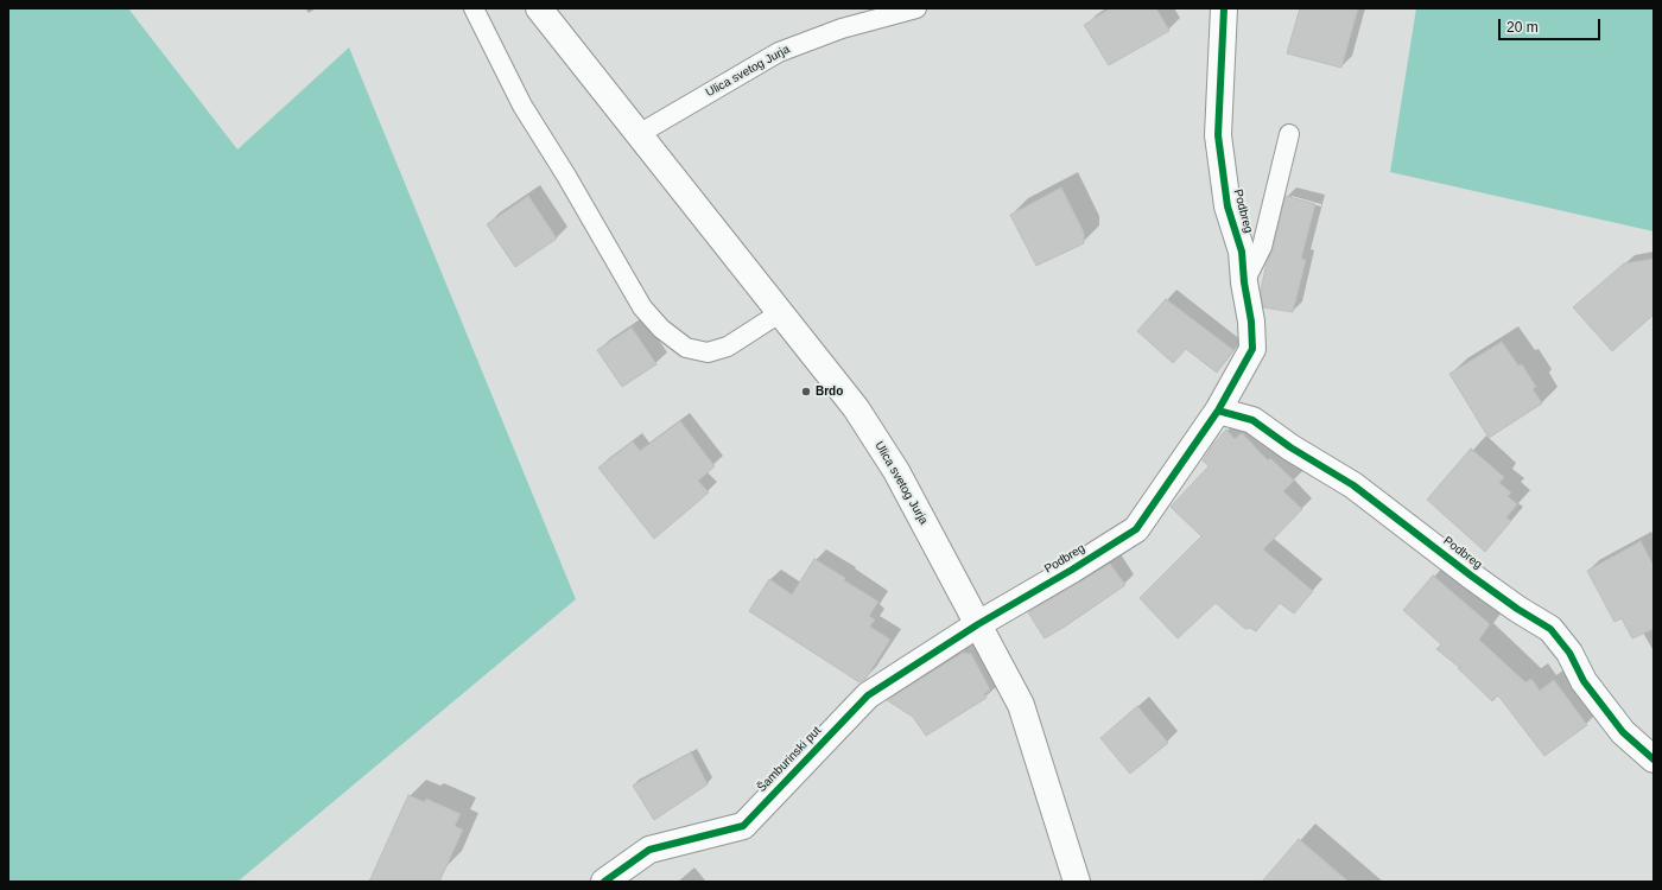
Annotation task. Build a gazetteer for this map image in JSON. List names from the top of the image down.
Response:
{
  "streets": {
    "street": ["Ulica svetog Jurja", "Podbreg", "Šamburinski put"]
  },
  "crossings": [
    ["Ulica svetog Jurja", "Podbreg"],
    ["Ulica svetog Jurja", "Šamburinski put"],
    ["Podbreg", "Šamburinski put"]
  ],
  "places": ["Brdo"],
  "scale_bar": "20 m"
}
